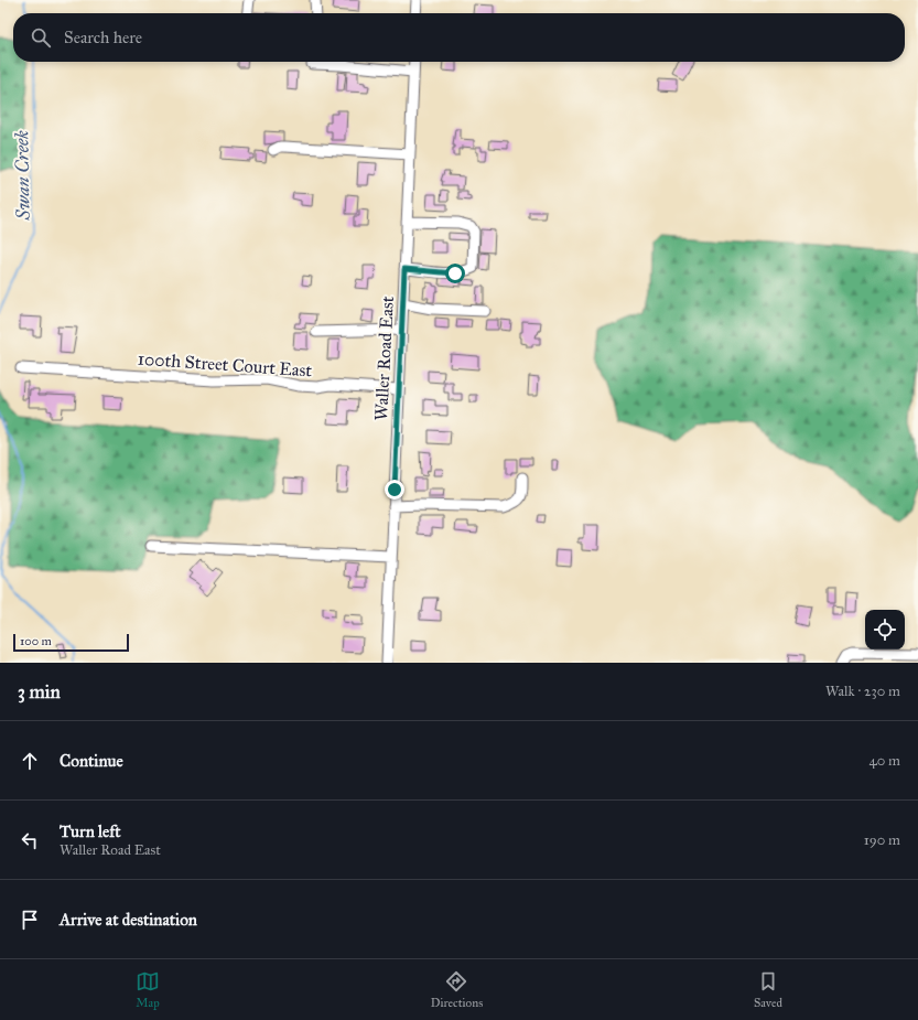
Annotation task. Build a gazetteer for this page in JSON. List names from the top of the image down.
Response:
{
  "streets": {
    "street": ["Waller Road East", "100th Street Court East"]
  },
  "crossings": [
    ["Waller Road East", "100th Street Court East"]
  ],
  "water": ["Swan Creek"],
  "scale_bar": "100 m",
  "page": {
    "search": "Search here",
    "scale": "100 m",
    "heading": ["3 min", "Walk · 230 m"],
    "list": [
      ["Continue", "40 m"],
      ["Turn left", "Waller Road East", "190 m"],
      "Arrive at destination"
    ],
    "nav": ["Map", "Directions", "Saved"]
  }
}
